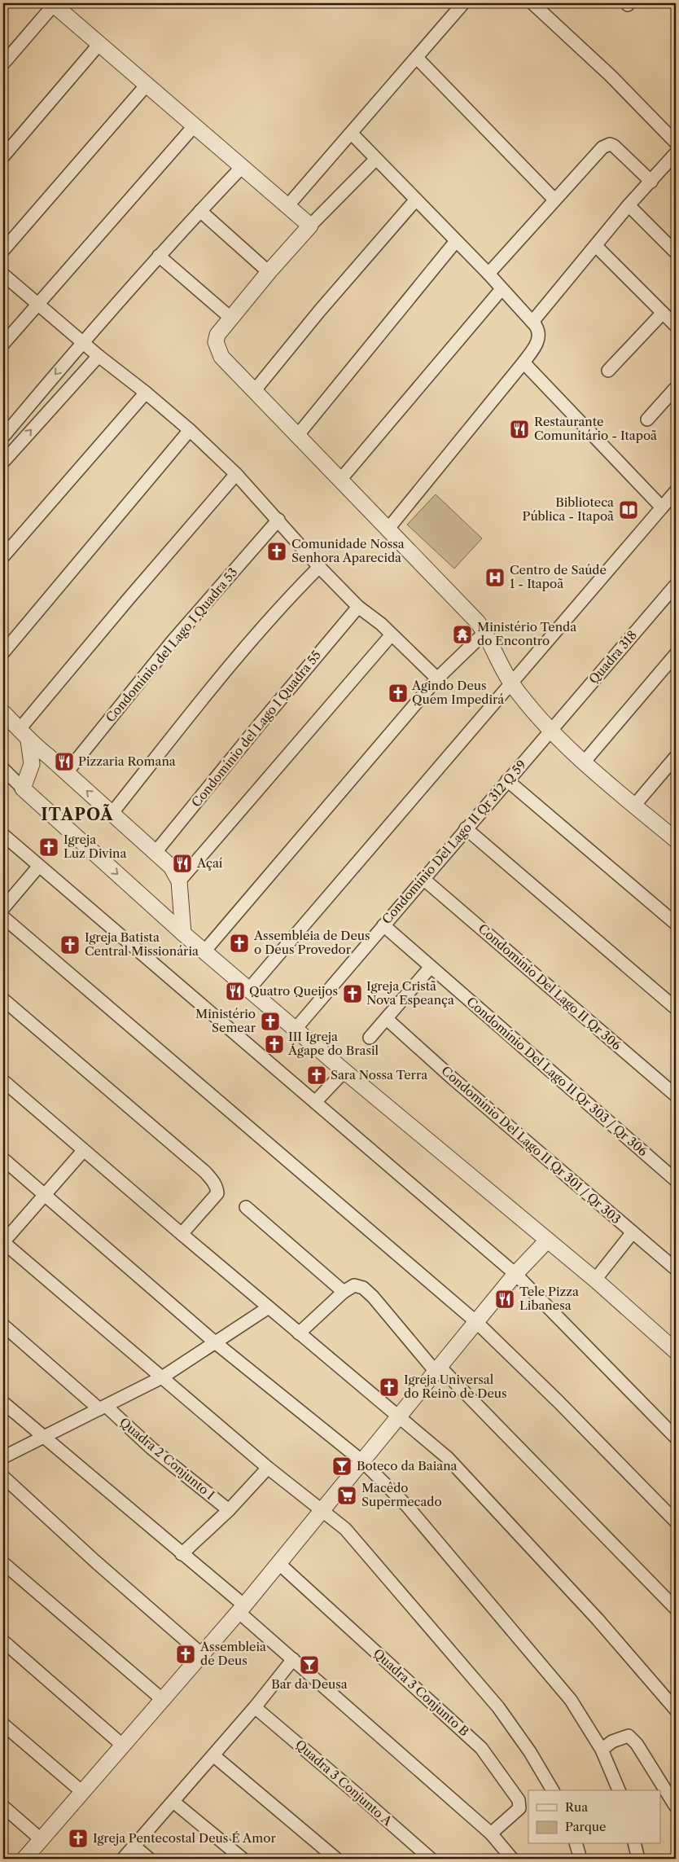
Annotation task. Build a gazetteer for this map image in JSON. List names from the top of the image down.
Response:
{
  "streets": {
    "street": [
      "Condomínio del Lago I Quadra 53",
      "Quadra 318",
      "Condomínio del Lago I Quadra 55",
      "Condomínio Del Lago II Qr 312 Q 59",
      "Condomínio Del Lago II Qr 306",
      "Condomínio Del Lago II Qr 303 / Qr 306",
      "Condomínio Del Lago II Qr 301 / Qr 303",
      "Quadra 2 Conjunto I",
      "Quadra 3 Conjunto B",
      "Quadra 3 Conjunto A"
    ]
  },
  "crossings": [
    ["Quadra 318", "Condomínio Del Lago II Qr 312 Q 59"],
    ["Condomínio Del Lago II Qr 312 Q 59", "Condomínio Del Lago II Qr 306"],
    ["Condomínio Del Lago II Qr 312 Q 59", "Condomínio Del Lago II Qr 303 / Qr 306"]
  ],
  "districts": ["ITAPOÃ"],
  "places": {
    "restaurant": [
      "Restaurante Comunitário - Itapoã",
      "Pizzaria Romana",
      "Açaí",
      "Quatro Queijos",
      "Tele Pizza Libanesa"
    ],
    "library": ["Biblioteca Pública - Itapoã"],
    "church": [
      "Comunidade Nossa Senhora Aparecida",
      "Agindo Deus Quem Impedirá",
      "Igreja Luz Divina",
      "Assembleia de Deus o Deus Provedor",
      "Igreja Batista Central Missionária",
      "Igreja Cristã Nova Espeança",
      "Ministério Semear",
      "III Igreja Ágape do Brasil",
      "Sara Nossa Terra",
      "Igreja Universal do Reino de Deus",
      "Assembleia de Deus",
      "Igreja Pentecostal Deus É Amor"
    ],
    "hospital": ["Centro de Saúde 1 - Itapoã"],
    "temple": ["Ministério Tenda do Encontro"],
    "bar": ["Boteco da Baiana", "Bar da Deusa"],
    "supermarket": ["Macêdo Supermecado"]
  },
  "legend": ["Rua", "Parque"]
}
